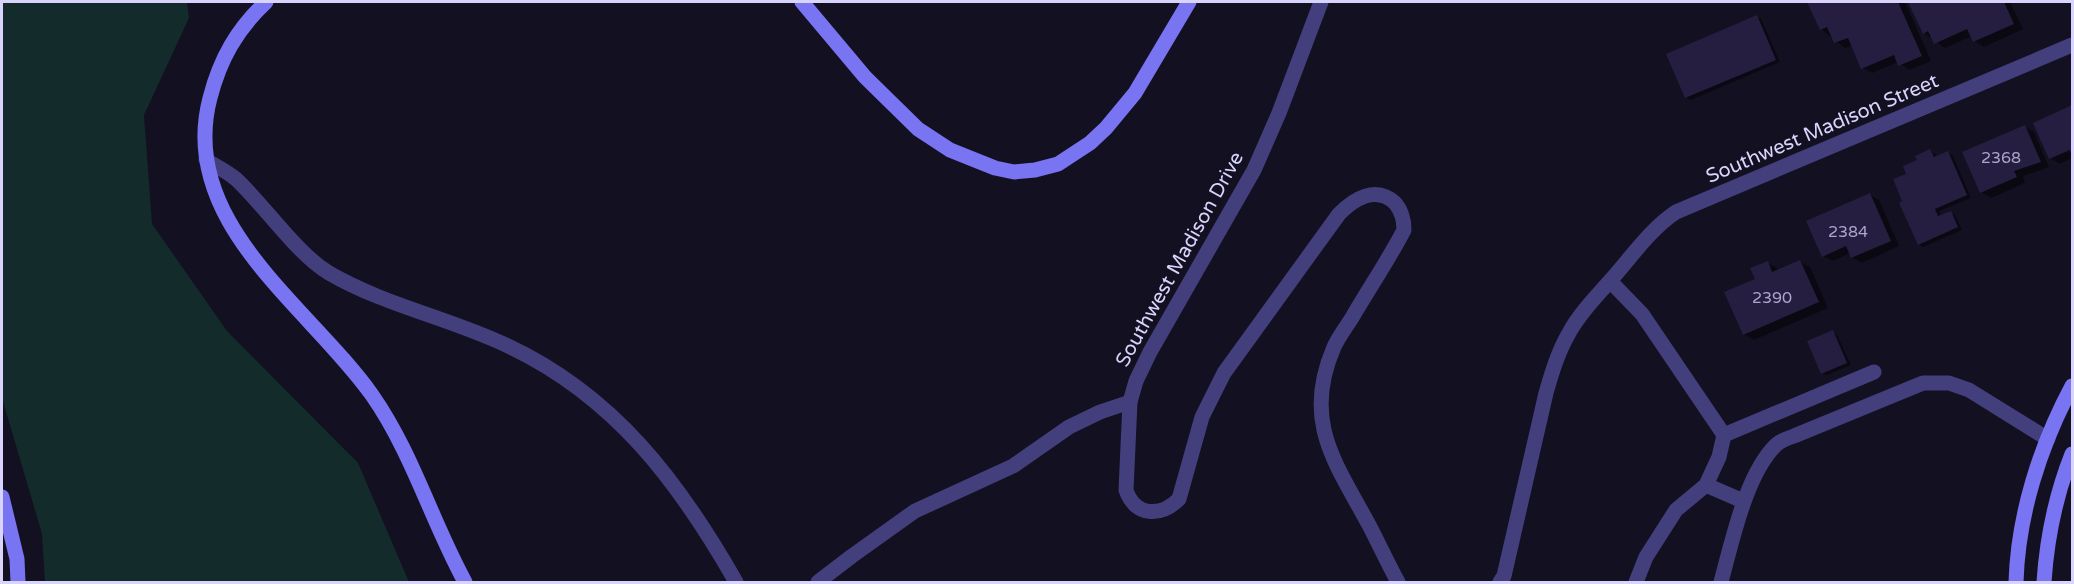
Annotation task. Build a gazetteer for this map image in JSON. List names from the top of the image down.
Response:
{
  "streets": {
    "street": ["Southwest Madison Street", "Southwest Madison Drive"]
  },
  "house_numbers": ["2368", "2384", "2390"]
}
